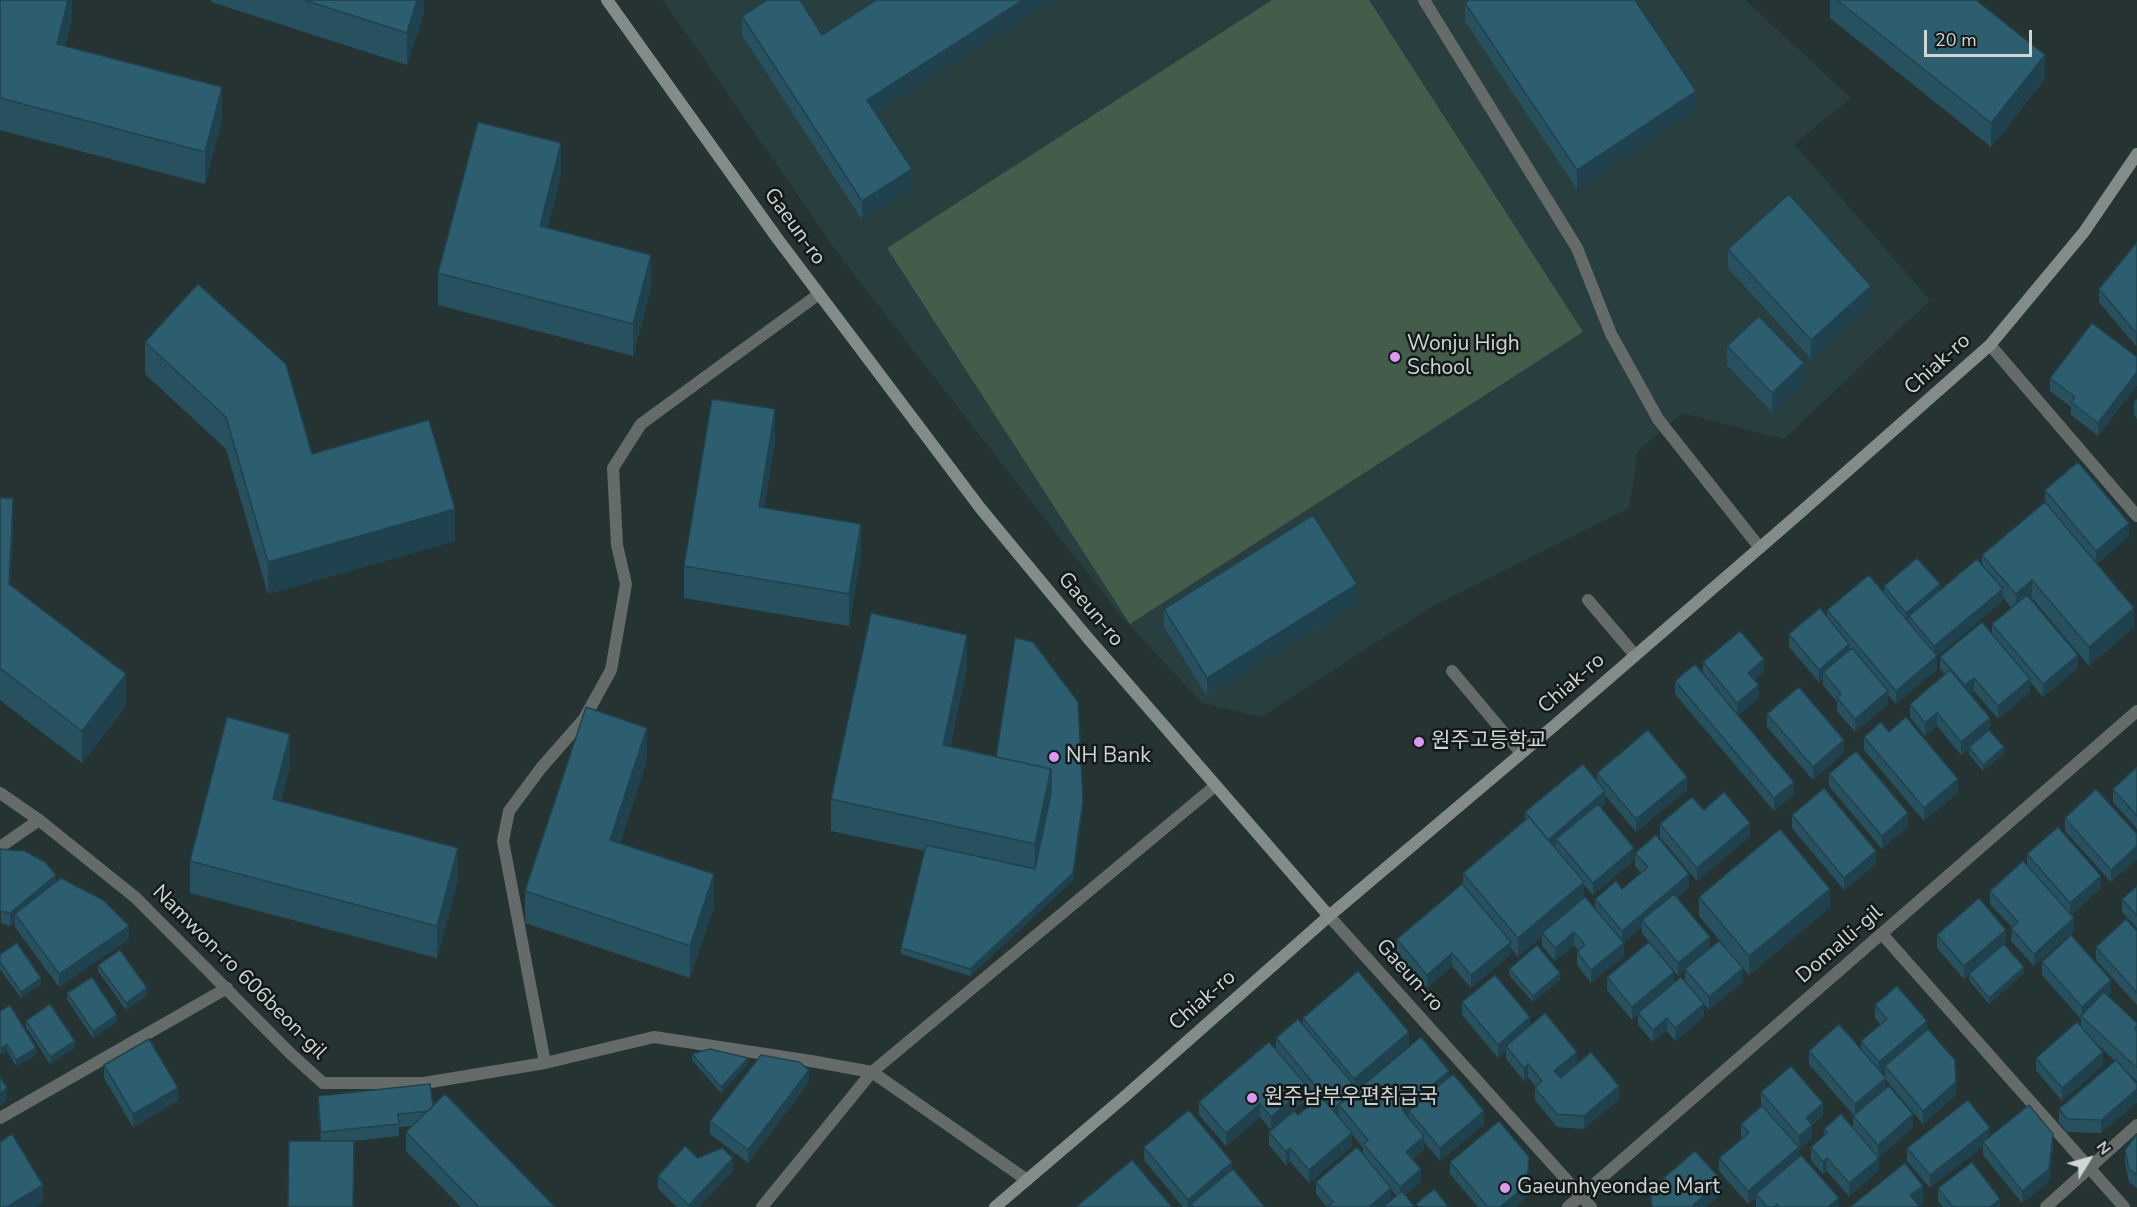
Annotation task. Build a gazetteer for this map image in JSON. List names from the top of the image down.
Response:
{
  "streets": {
    "main road": ["Gaeun-ro", "Chiak-ro"],
    "street": ["Domalli-gil", "Namwon-ro 606beon-gil"]
  },
  "crossings": [
    ["Gaeun-ro", "Chiak-ro"],
    ["Gaeun-ro", "Domalli-gil"]
  ],
  "places": [
    "Wonju High School",
    "원주고등학교",
    "NH Bank",
    "원주남부우편취급국",
    "Gaeunhyeondae Mart"
  ],
  "scale_bar": "20 m",
  "north": "top right"
}
